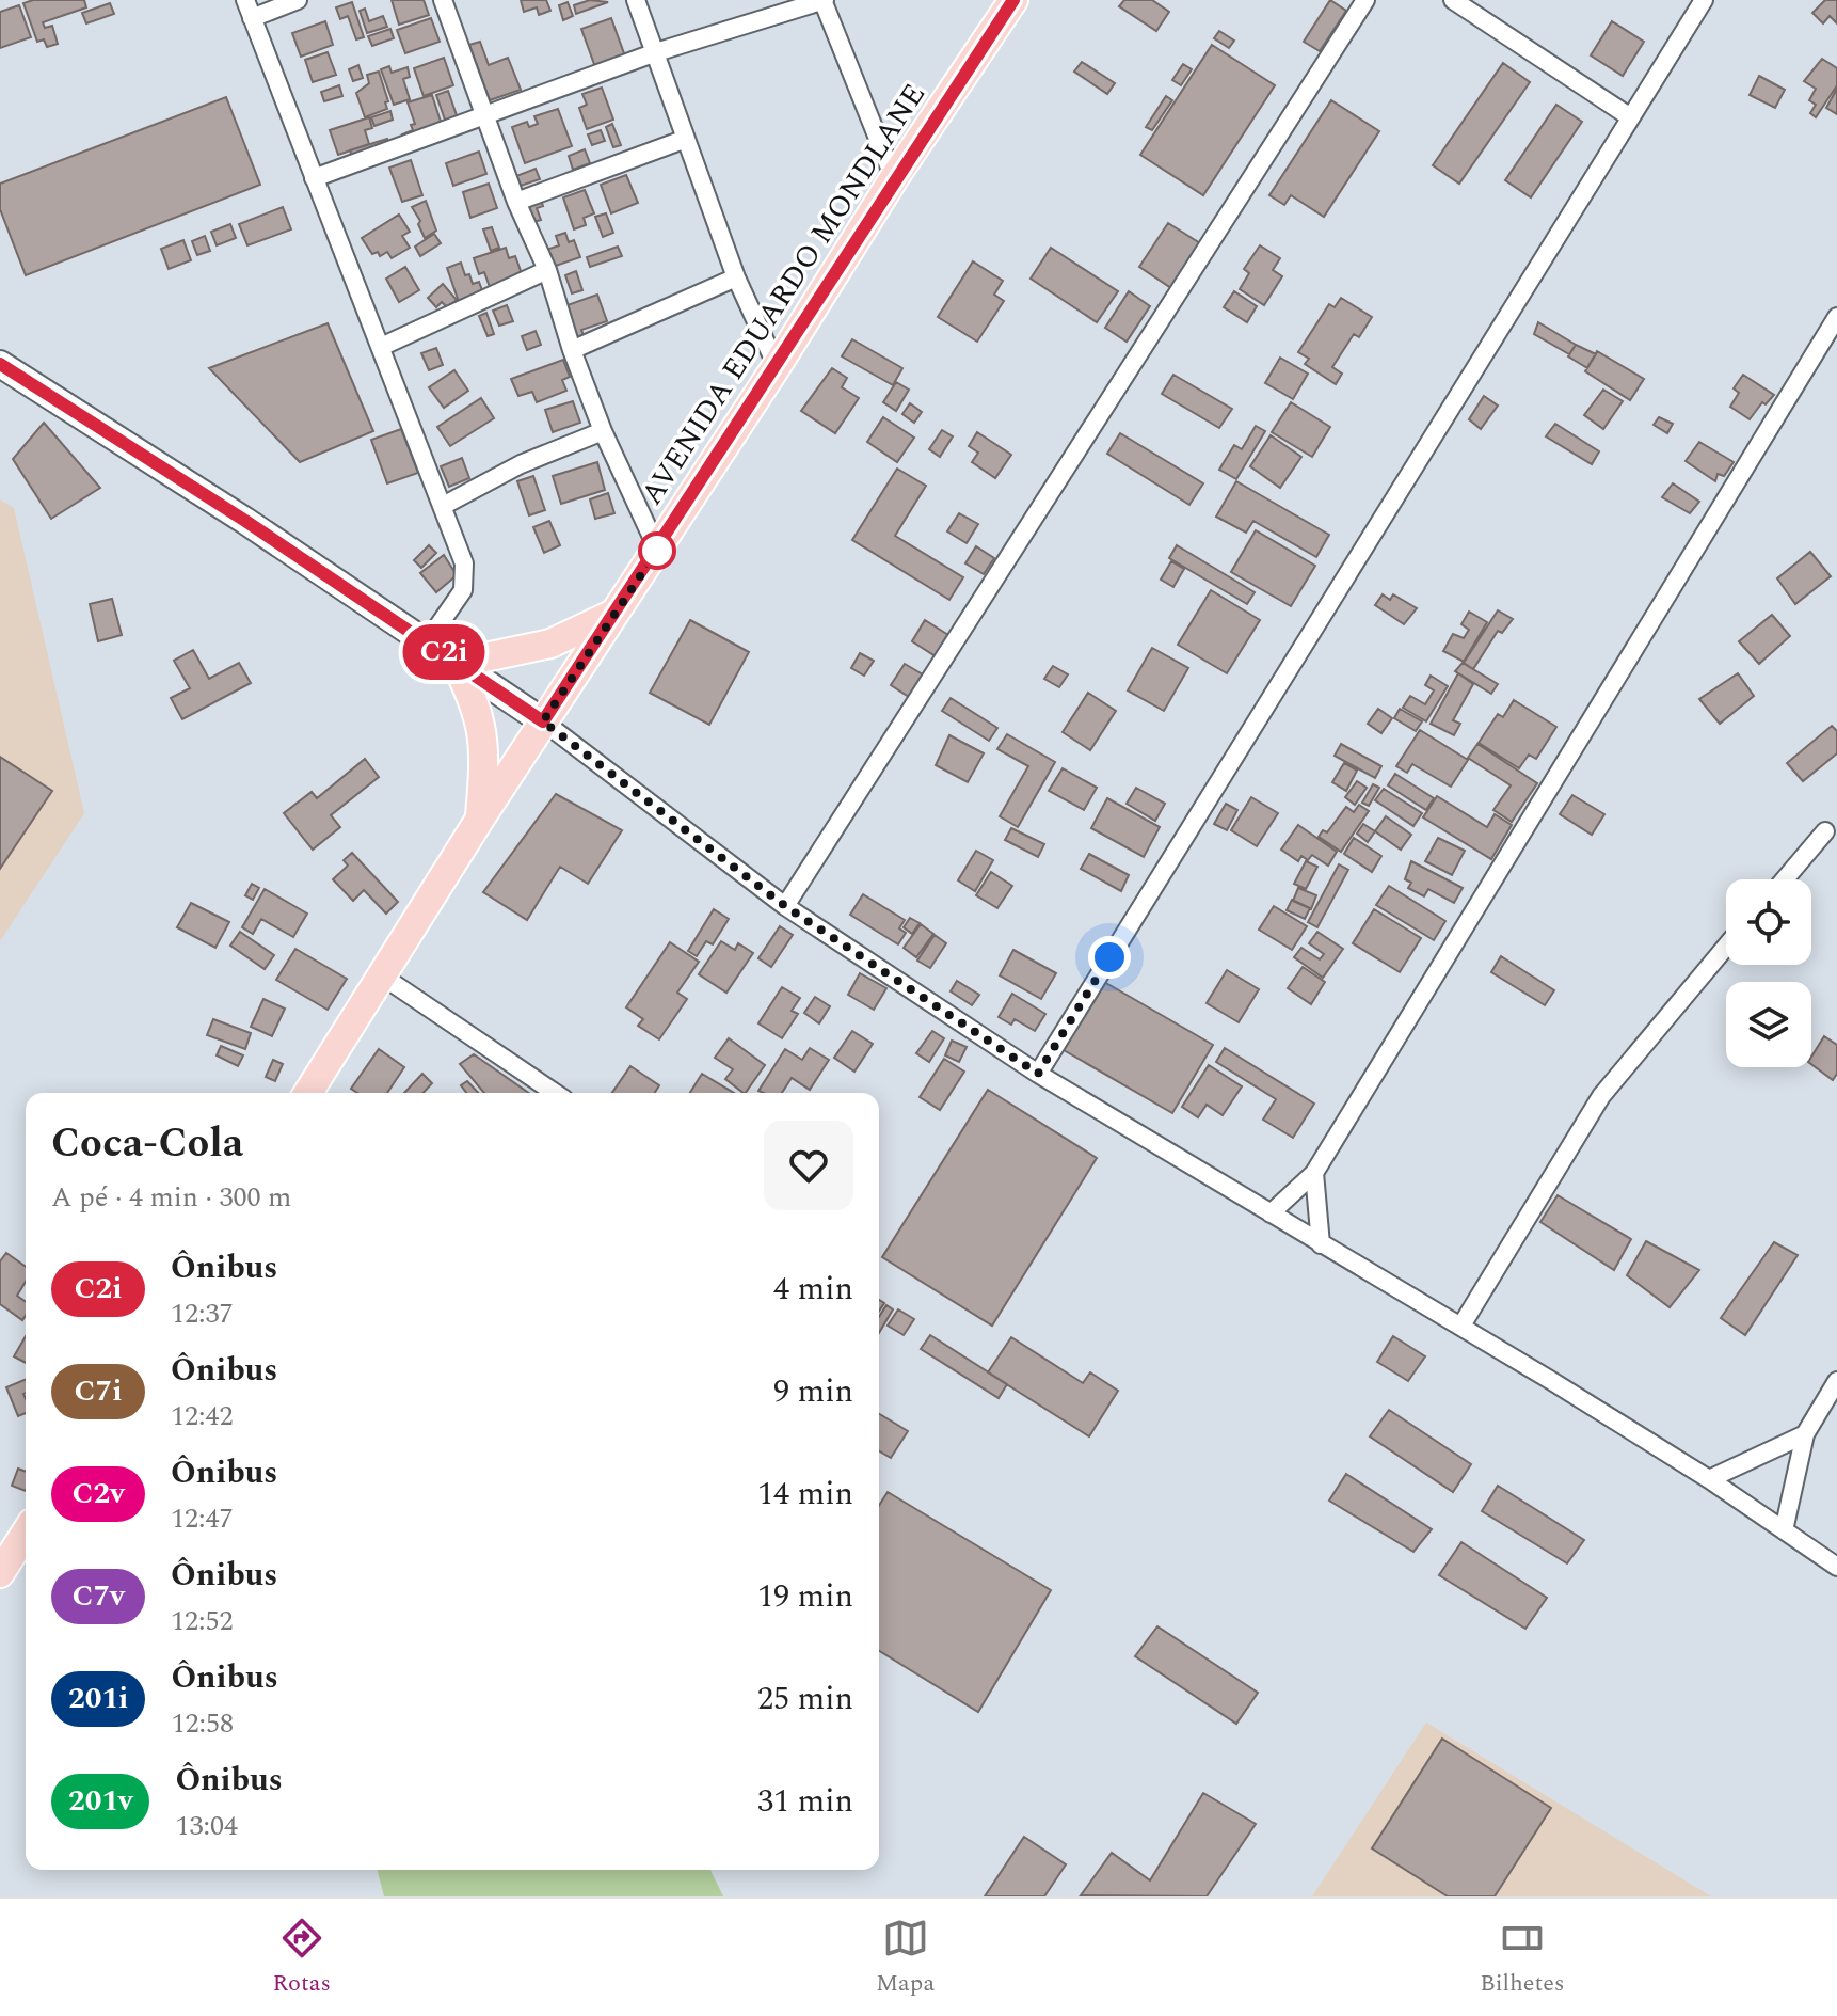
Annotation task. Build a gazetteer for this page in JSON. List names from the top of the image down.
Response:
{
  "streets": {
    "main road": ["AVENIDA EDUARDO MONDLANE"]
  },
  "lines": ["bus line C2i"],
  "page": {
    "on_map": "C2i",
    "heading": ["Coca-Cola", "A pé · 4 min · 300 m"],
    "list": [
      {
        "mark": "C2i",
        "name": "Ônibus",
        "note": "12:37",
        "value": "4 min"
      },
      {
        "mark": "C7i",
        "name": "Ônibus",
        "note": "12:42",
        "value": "9 min"
      },
      {
        "mark": "C2v",
        "name": "Ônibus",
        "note": "12:47",
        "value": "14 min"
      },
      {
        "mark": "C7v",
        "name": "Ônibus",
        "note": "12:52",
        "value": "19 min"
      },
      {
        "mark": "201i",
        "name": "Ônibus",
        "note": "12:58",
        "value": "25 min"
      },
      {
        "mark": "201v",
        "name": "Ônibus",
        "note": "13:04",
        "value": "31 min"
      }
    ],
    "tabs": ["Rotas", "Mapa", "Bilhetes"]
  }
}
